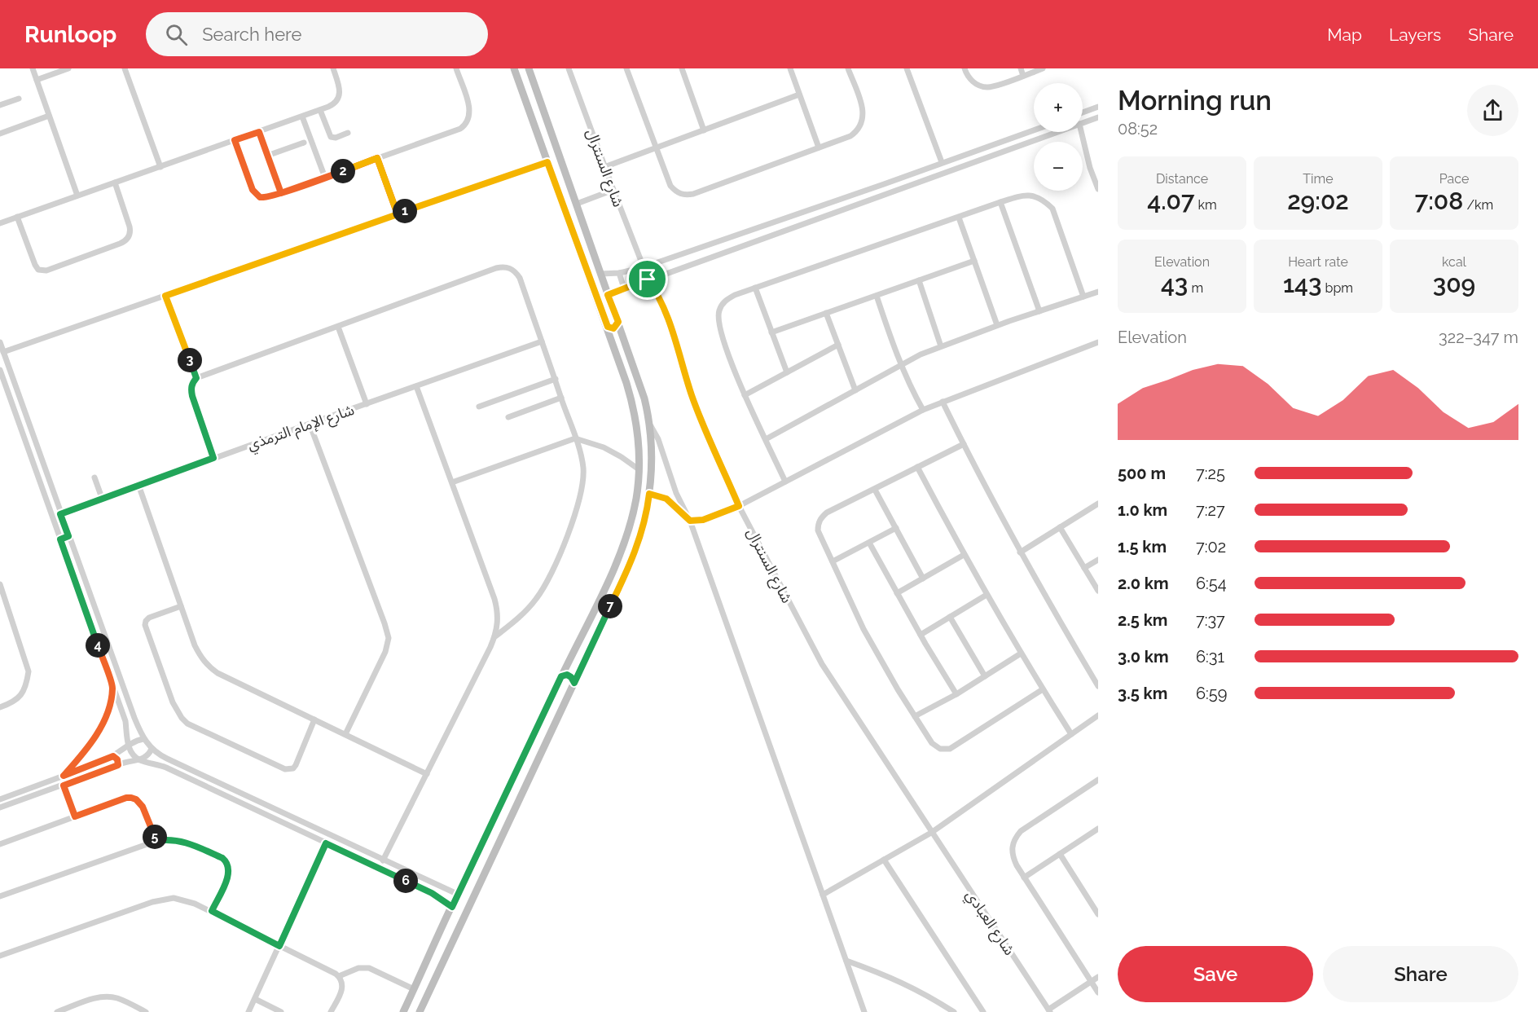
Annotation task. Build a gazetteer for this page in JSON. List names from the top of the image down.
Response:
{
  "streets": {
    "street": ["شارع السنترال", "شارع الإمام الترمذي", "شارع العبادي"]
  },
  "crossings": [
    ["شارع السنترال", "شارع العبادي"]
  ],
  "page": {
    "header": "Runloop",
    "search": "Search here",
    "nav": ["Map", "Layers", "Share"],
    "heading": ["Morning run", "08:52"],
    "map_buttons": ["+", "−"],
    "stats": [
      ["Distance", "4.07 km"],
      ["Time", "29:02"],
      ["Pace", "7:08 /km"],
      ["Elevation", "43 m"],
      ["Heart rate", "143 bpm"],
      ["kcal", "309"]
    ],
    "pins": [
      "2",
      "1",
      "3",
      "7",
      "4",
      "5",
      "6"
    ],
    "chart": ["Elevation", "322–347 m"],
    "list": [
      {
        "name": "500 m",
        "note": "7:25"
      },
      {
        "name": "1.0 km",
        "note": "7:27"
      },
      {
        "name": "1.5 km",
        "note": "7:02"
      },
      {
        "name": "2.0 km",
        "note": "6:54"
      },
      {
        "name": "2.5 km",
        "note": "7:37"
      },
      {
        "name": "3.0 km",
        "note": "6:31"
      },
      {
        "name": "3.5 km",
        "note": "6:59"
      }
    ],
    "buttons": ["Save", "Share"]
  }
}
